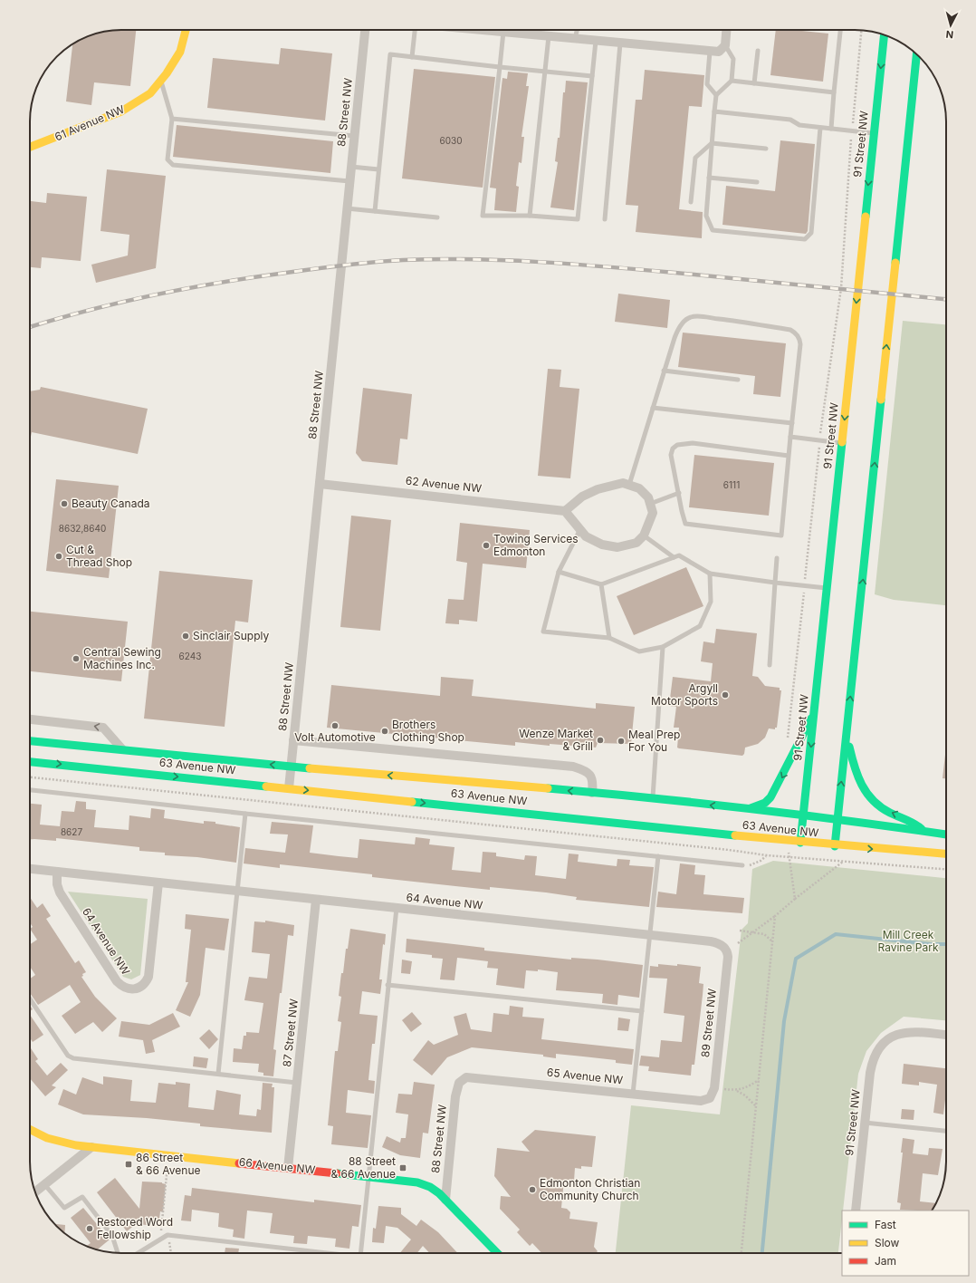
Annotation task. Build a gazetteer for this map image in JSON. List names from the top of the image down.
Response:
{
  "streets": {
    "main road": [
      "61 Avenue NW",
      "91 Street NW",
      "63 Avenue NW",
      "66 Avenue NW"
    ],
    "street": [
      "88 Street NW",
      "62 Avenue NW",
      "64 Avenue NW",
      "89 Street NW",
      "87 Street NW",
      "65 Avenue NW"
    ]
  },
  "crossings": [
    ["88 Street NW", "62 Avenue NW"],
    ["88 Street NW", "63 Avenue NW"],
    ["88 Street NW", "65 Avenue NW"],
    ["88 Street NW", "66 Avenue NW"],
    ["91 Street NW", "63 Avenue NW"],
    ["64 Avenue NW", "89 Street NW"],
    ["64 Avenue NW", "87 Street NW"],
    ["89 Street NW", "65 Avenue NW"],
    ["87 Street NW", "66 Avenue NW"]
  ],
  "parks": ["Mill Creek Ravine Park"],
  "places": {
    "other": [
      "Beauty Canada",
      "Towing Services Edmonton",
      "Cut & Thread Shop",
      "Sinclair Supply",
      "Central Sewing Machines Inc.",
      "Argyll Motor Sports",
      "Volt Automotive",
      "Brothers Clothing Shop",
      "Wenze Market & Grill",
      "Meal Prep For You",
      "Edmonton Christian Community Church",
      "Restored Word Fellowship"
    ],
    "transit": ["86 Street & 66 Avenue", "88 Street & 66 Avenue"]
  },
  "house_numbers": [
    "6030",
    "6111",
    "8632,8640",
    "6243",
    "8627"
  ],
  "legend": ["Fast", "Slow", "Jam"],
  "north": "bottom"
}
